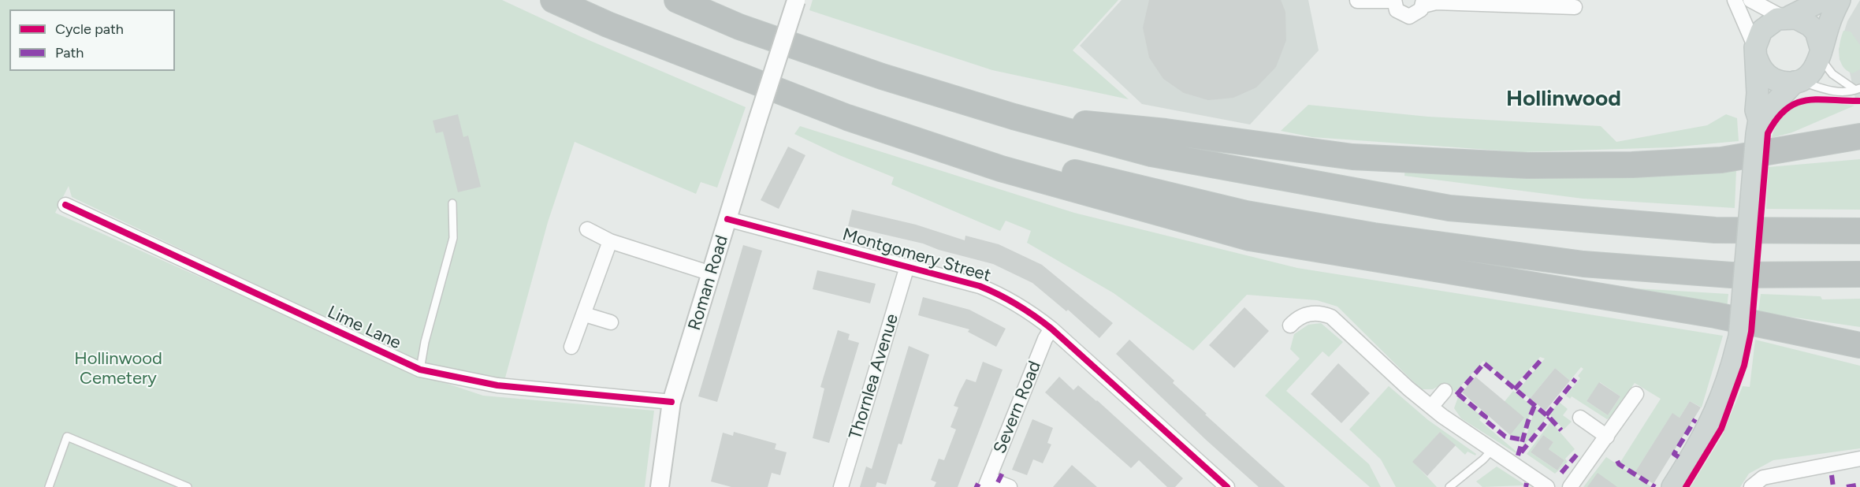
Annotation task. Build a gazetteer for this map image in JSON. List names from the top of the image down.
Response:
{
  "streets": {
    "street": [
      "Montgomery Street",
      "Roman Road",
      "Lime Lane",
      "Thornlea Avenue",
      "Severn Road"
    ]
  },
  "crossings": [
    ["Montgomery Street", "Roman Road"],
    ["Montgomery Street", "Thornlea Avenue"],
    ["Montgomery Street", "Severn Road"],
    ["Roman Road", "Lime Lane"]
  ],
  "districts": ["Hollinwood"],
  "parks": ["Hollinwood Cemetery"],
  "legend": ["Cycle path", "Path"]
}
